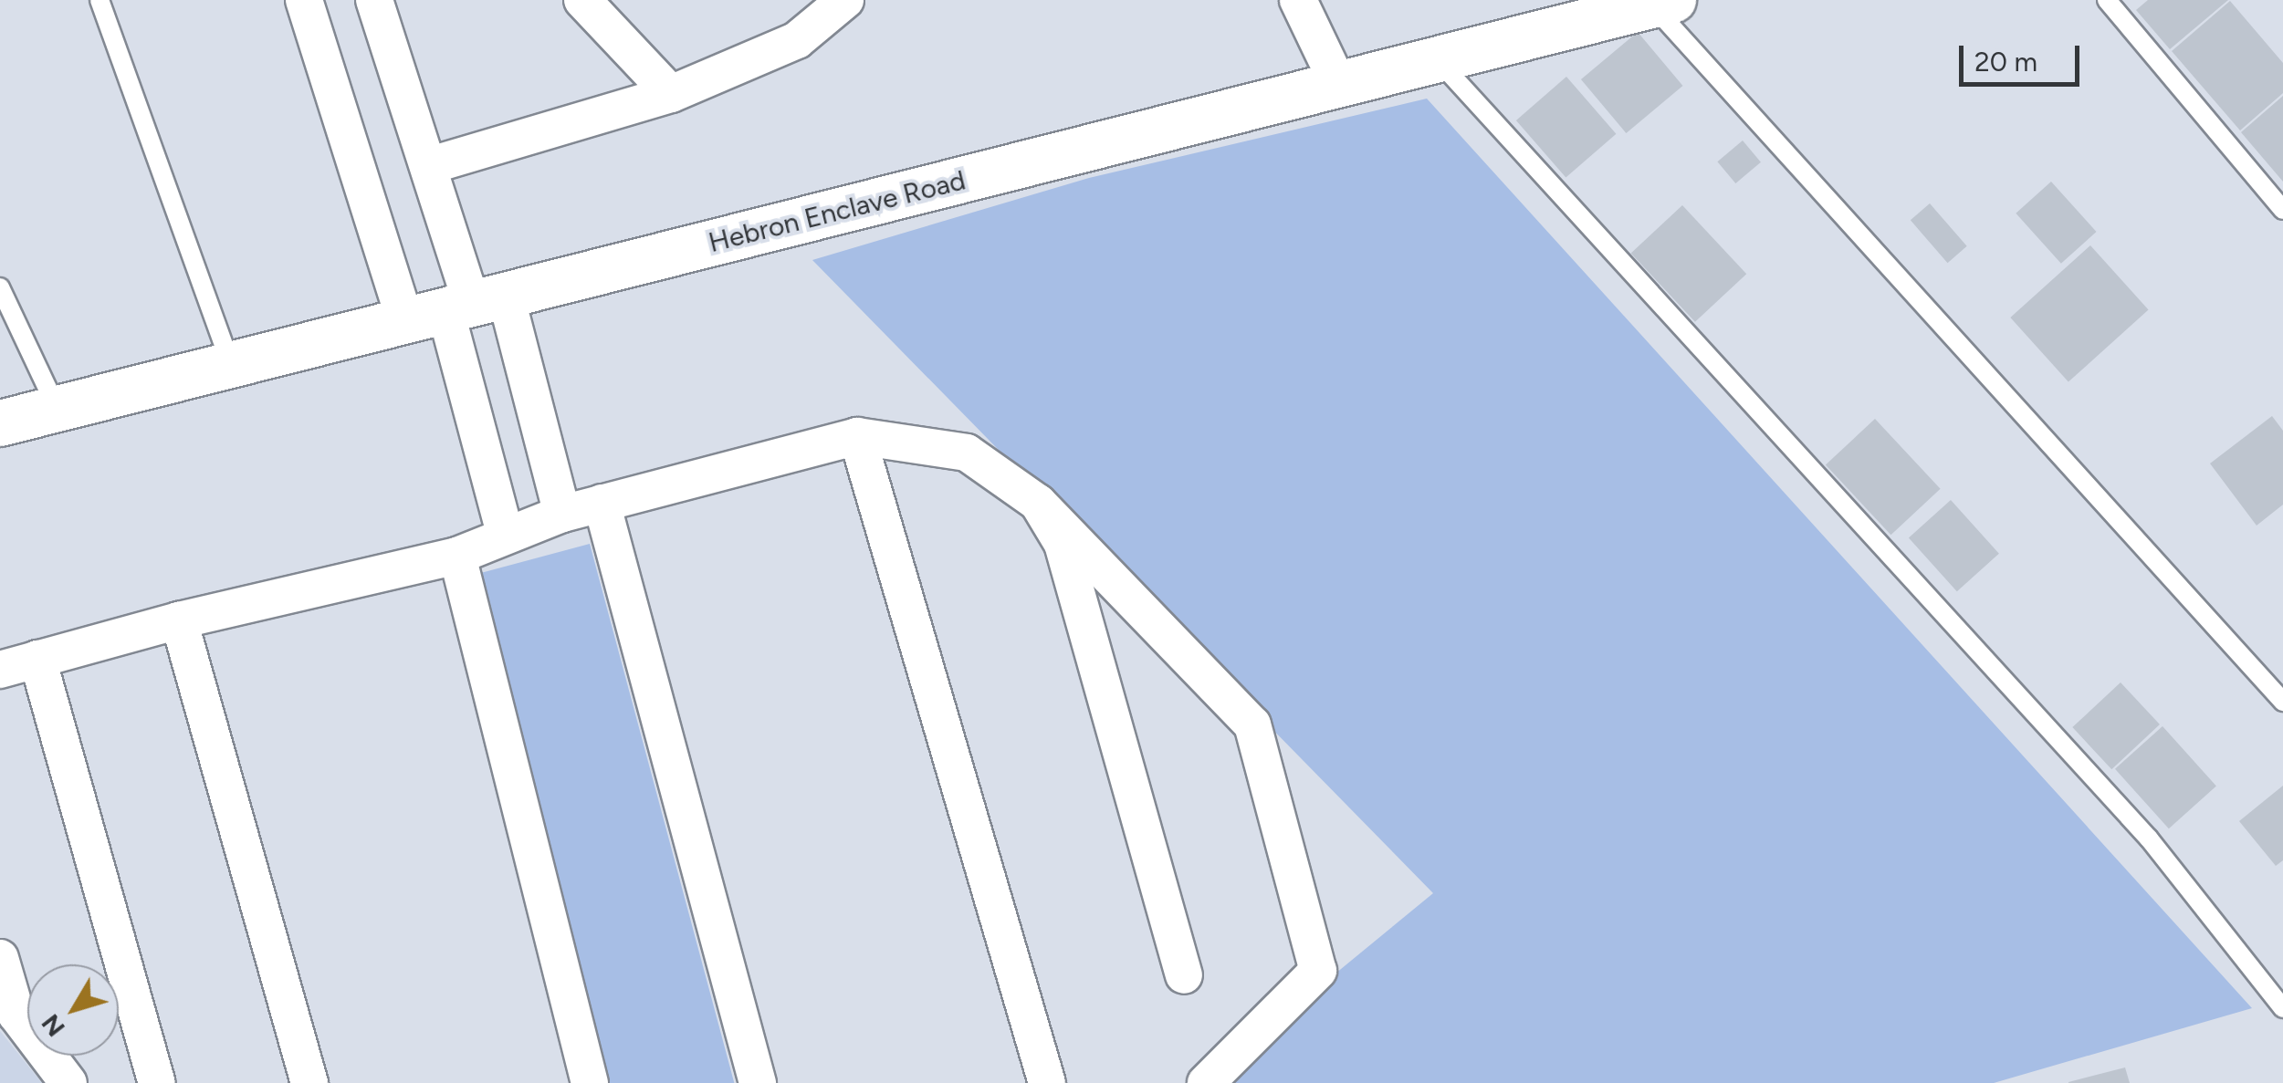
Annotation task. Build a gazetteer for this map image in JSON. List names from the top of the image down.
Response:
{
  "streets": {
    "street": ["Hebron Enclave Road"]
  },
  "scale_bar": "20 m",
  "north": "bottom left"
}
